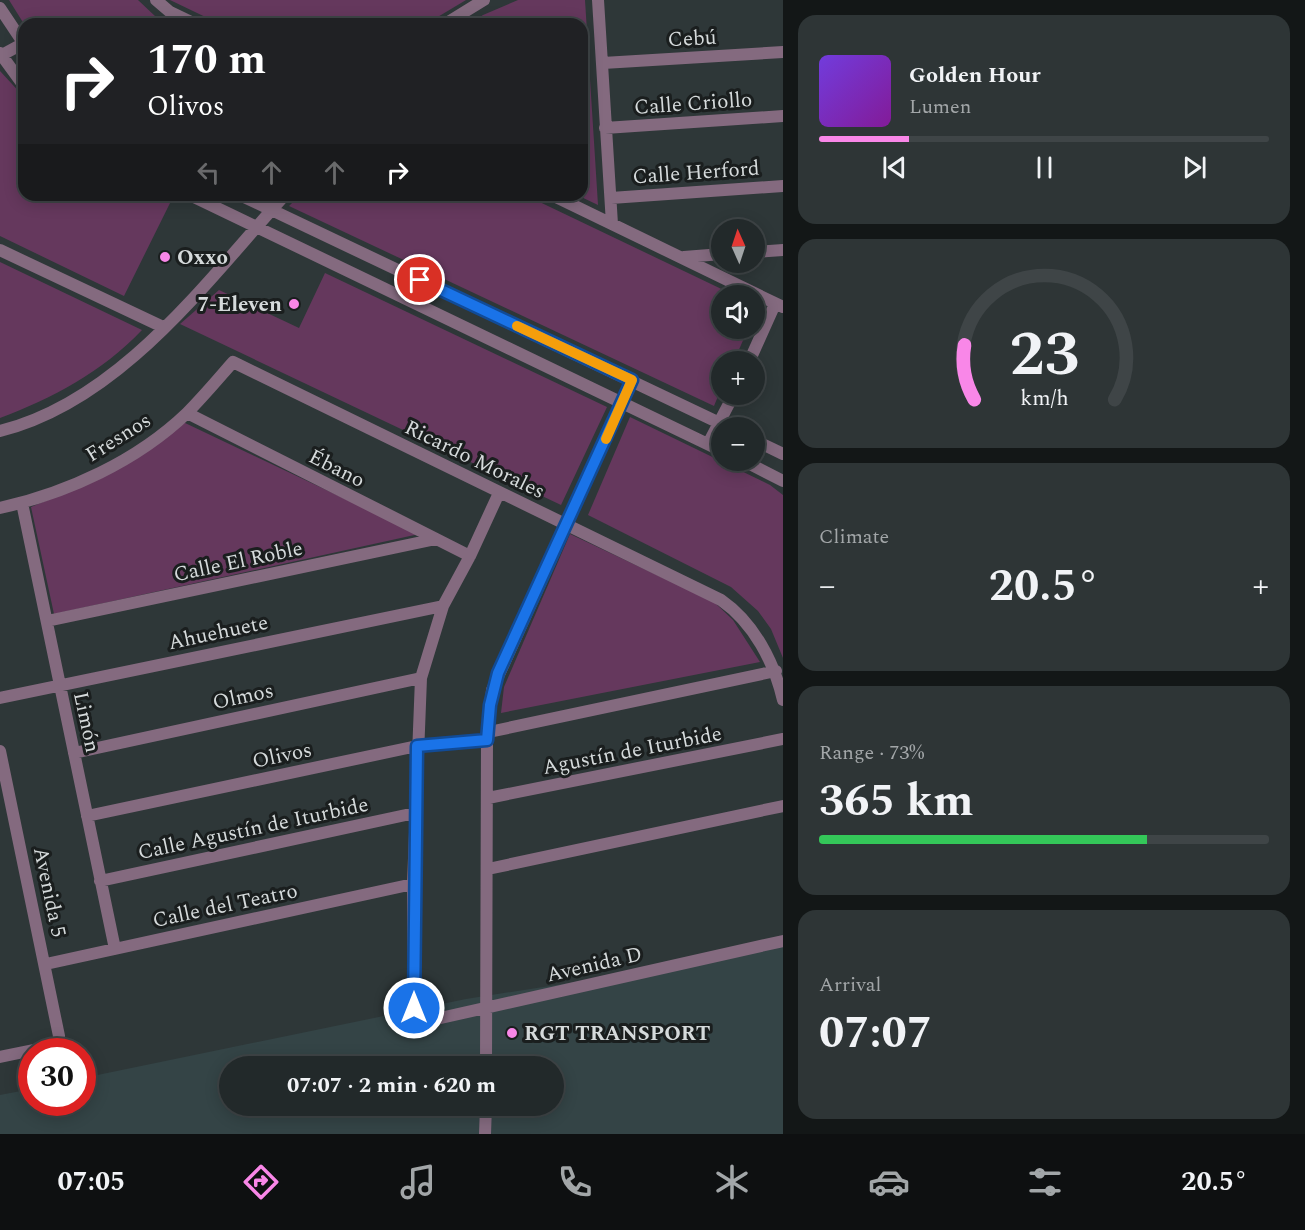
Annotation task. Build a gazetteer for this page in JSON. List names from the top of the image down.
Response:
{
  "streets": {
    "street": [
      "Cebú",
      "Calle Criollo",
      "Calle Herford",
      "Fresnos",
      "Ricardo Morales",
      "Ébano",
      "Calle El Roble",
      "Ahuehuete",
      "Olmos",
      "Limón",
      "Agustín de Iturbide",
      "Olivos",
      "Calle Agustín de Iturbide",
      "Avenida 5",
      "Calle del Teatro",
      "Avenida D"
    ]
  },
  "crossings": [
    ["Fresnos", "Ricardo Morales"],
    ["Fresnos", "Ébano"],
    ["Fresnos", "Limón"],
    ["Ricardo Morales", "Olivos"],
    ["Ébano", "Calle El Roble"],
    ["Calle El Roble", "Limón"],
    ["Ahuehuete", "Limón"],
    ["Olmos", "Limón"],
    ["Limón", "Olivos"],
    ["Limón", "Calle Agustín de Iturbide"],
    ["Limón", "Calle del Teatro"],
    ["Avenida 5", "Calle del Teatro"],
    ["Calle del Teatro", "Avenida D"]
  ],
  "places": ["Oxxo", "7-Eleven", "RGT TRANSPORT"],
  "north": "top",
  "page": {
    "turn": ["170 m", "Olivos"],
    "song": ["Golden Hour", "Lumen"],
    "map_buttons": ["+", "−"],
    "tile": [
      "Climate",
      ["Range · 73%", "365 km"],
      ["Arrival", "07:07"]
    ],
    "heat": ["−", "20.5°", "+"],
    "limit": "30",
    "trip": "07:07 · 2 min · 620 m",
    "tabs": ["07:05", "20.5°"],
    "gauge": ["23", "km/h"]
  }
}
